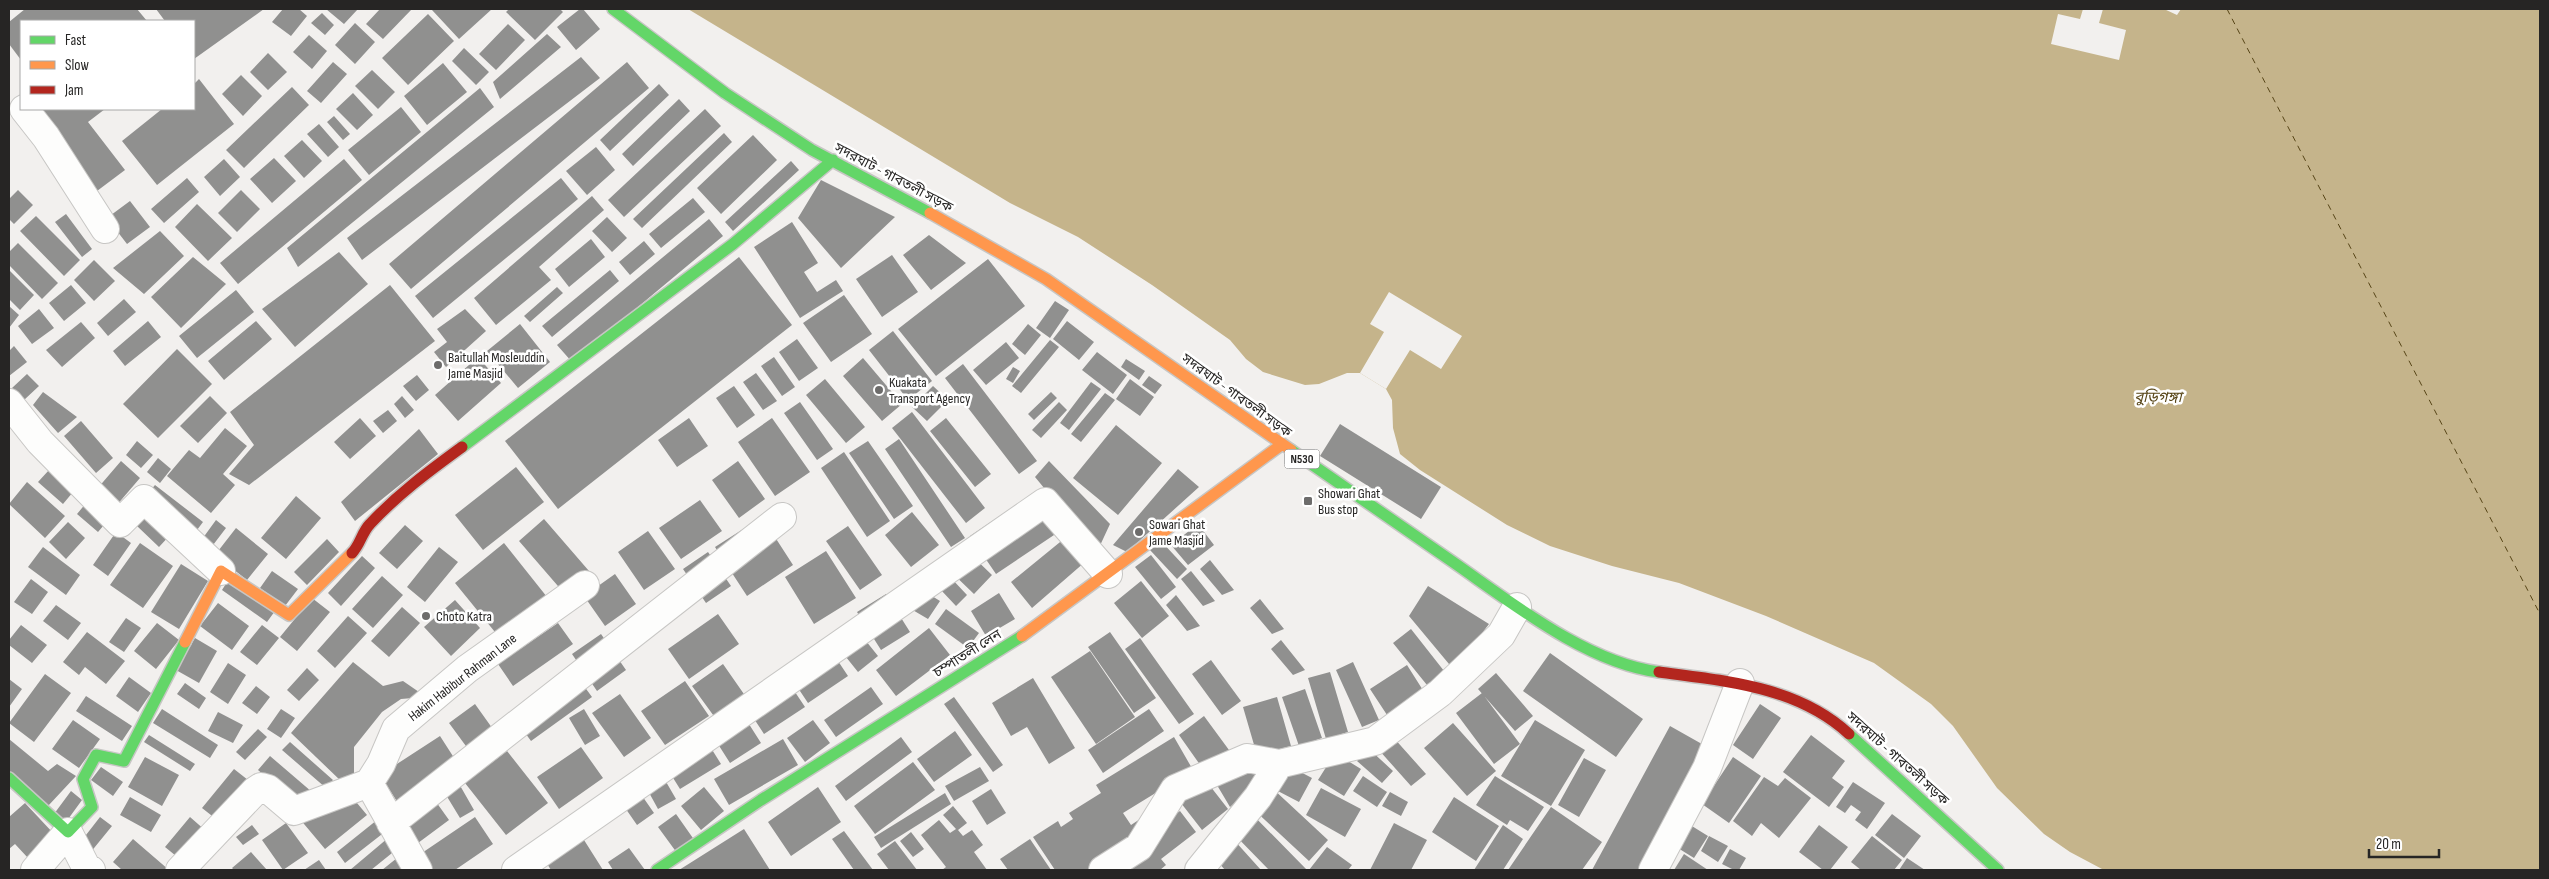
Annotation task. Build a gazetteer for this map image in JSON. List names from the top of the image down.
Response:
{
  "streets": {
    "main road": ["সদরঘাট - গাবতলী সড়ক", "N530", "চম্পাতলী লেন"],
    "street": ["Hakim Habibur Rahman Lane"]
  },
  "crossings": [
    ["সদরঘাট - গাবতলী সড়ক", "চম্পাতলী লেন"]
  ],
  "water": ["বুড়িগঙ্গা"],
  "places": {
    "other": [
      "Baitullah Mosleuddin Jame Masjid",
      "Kuakata Transport Agency",
      "Sowari Ghat Jame Masjid",
      "Choto Katra"
    ],
    "transit": ["Showari Ghat Bus stop"]
  },
  "legend": ["Fast", "Slow", "Jam"],
  "scale_bar": "20 m"
}
